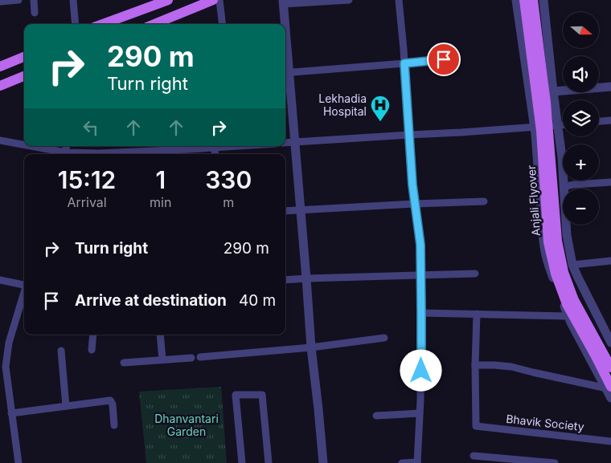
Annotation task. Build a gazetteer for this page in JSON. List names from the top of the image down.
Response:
{
  "streets": {
    "main road": ["Anjali Flyover"],
    "street": ["Bhavik Society"]
  },
  "parks": ["Dhanvantari Garden"],
  "places": {
    "hospital": ["Lekhadia Hospital"]
  },
  "north": "right",
  "page": {
    "map_buttons": ["+", "−"],
    "turn": ["290 m", "Turn right"],
    "eta": [
      "15:12",
      "Arrival",
      "1",
      "min",
      "330",
      "m"
    ],
    "list": [
      {
        "name": "Turn right",
        "value": "290 m"
      },
      {
        "name": "Arrive at destination",
        "value": "40 m"
      }
    ]
  }
}
